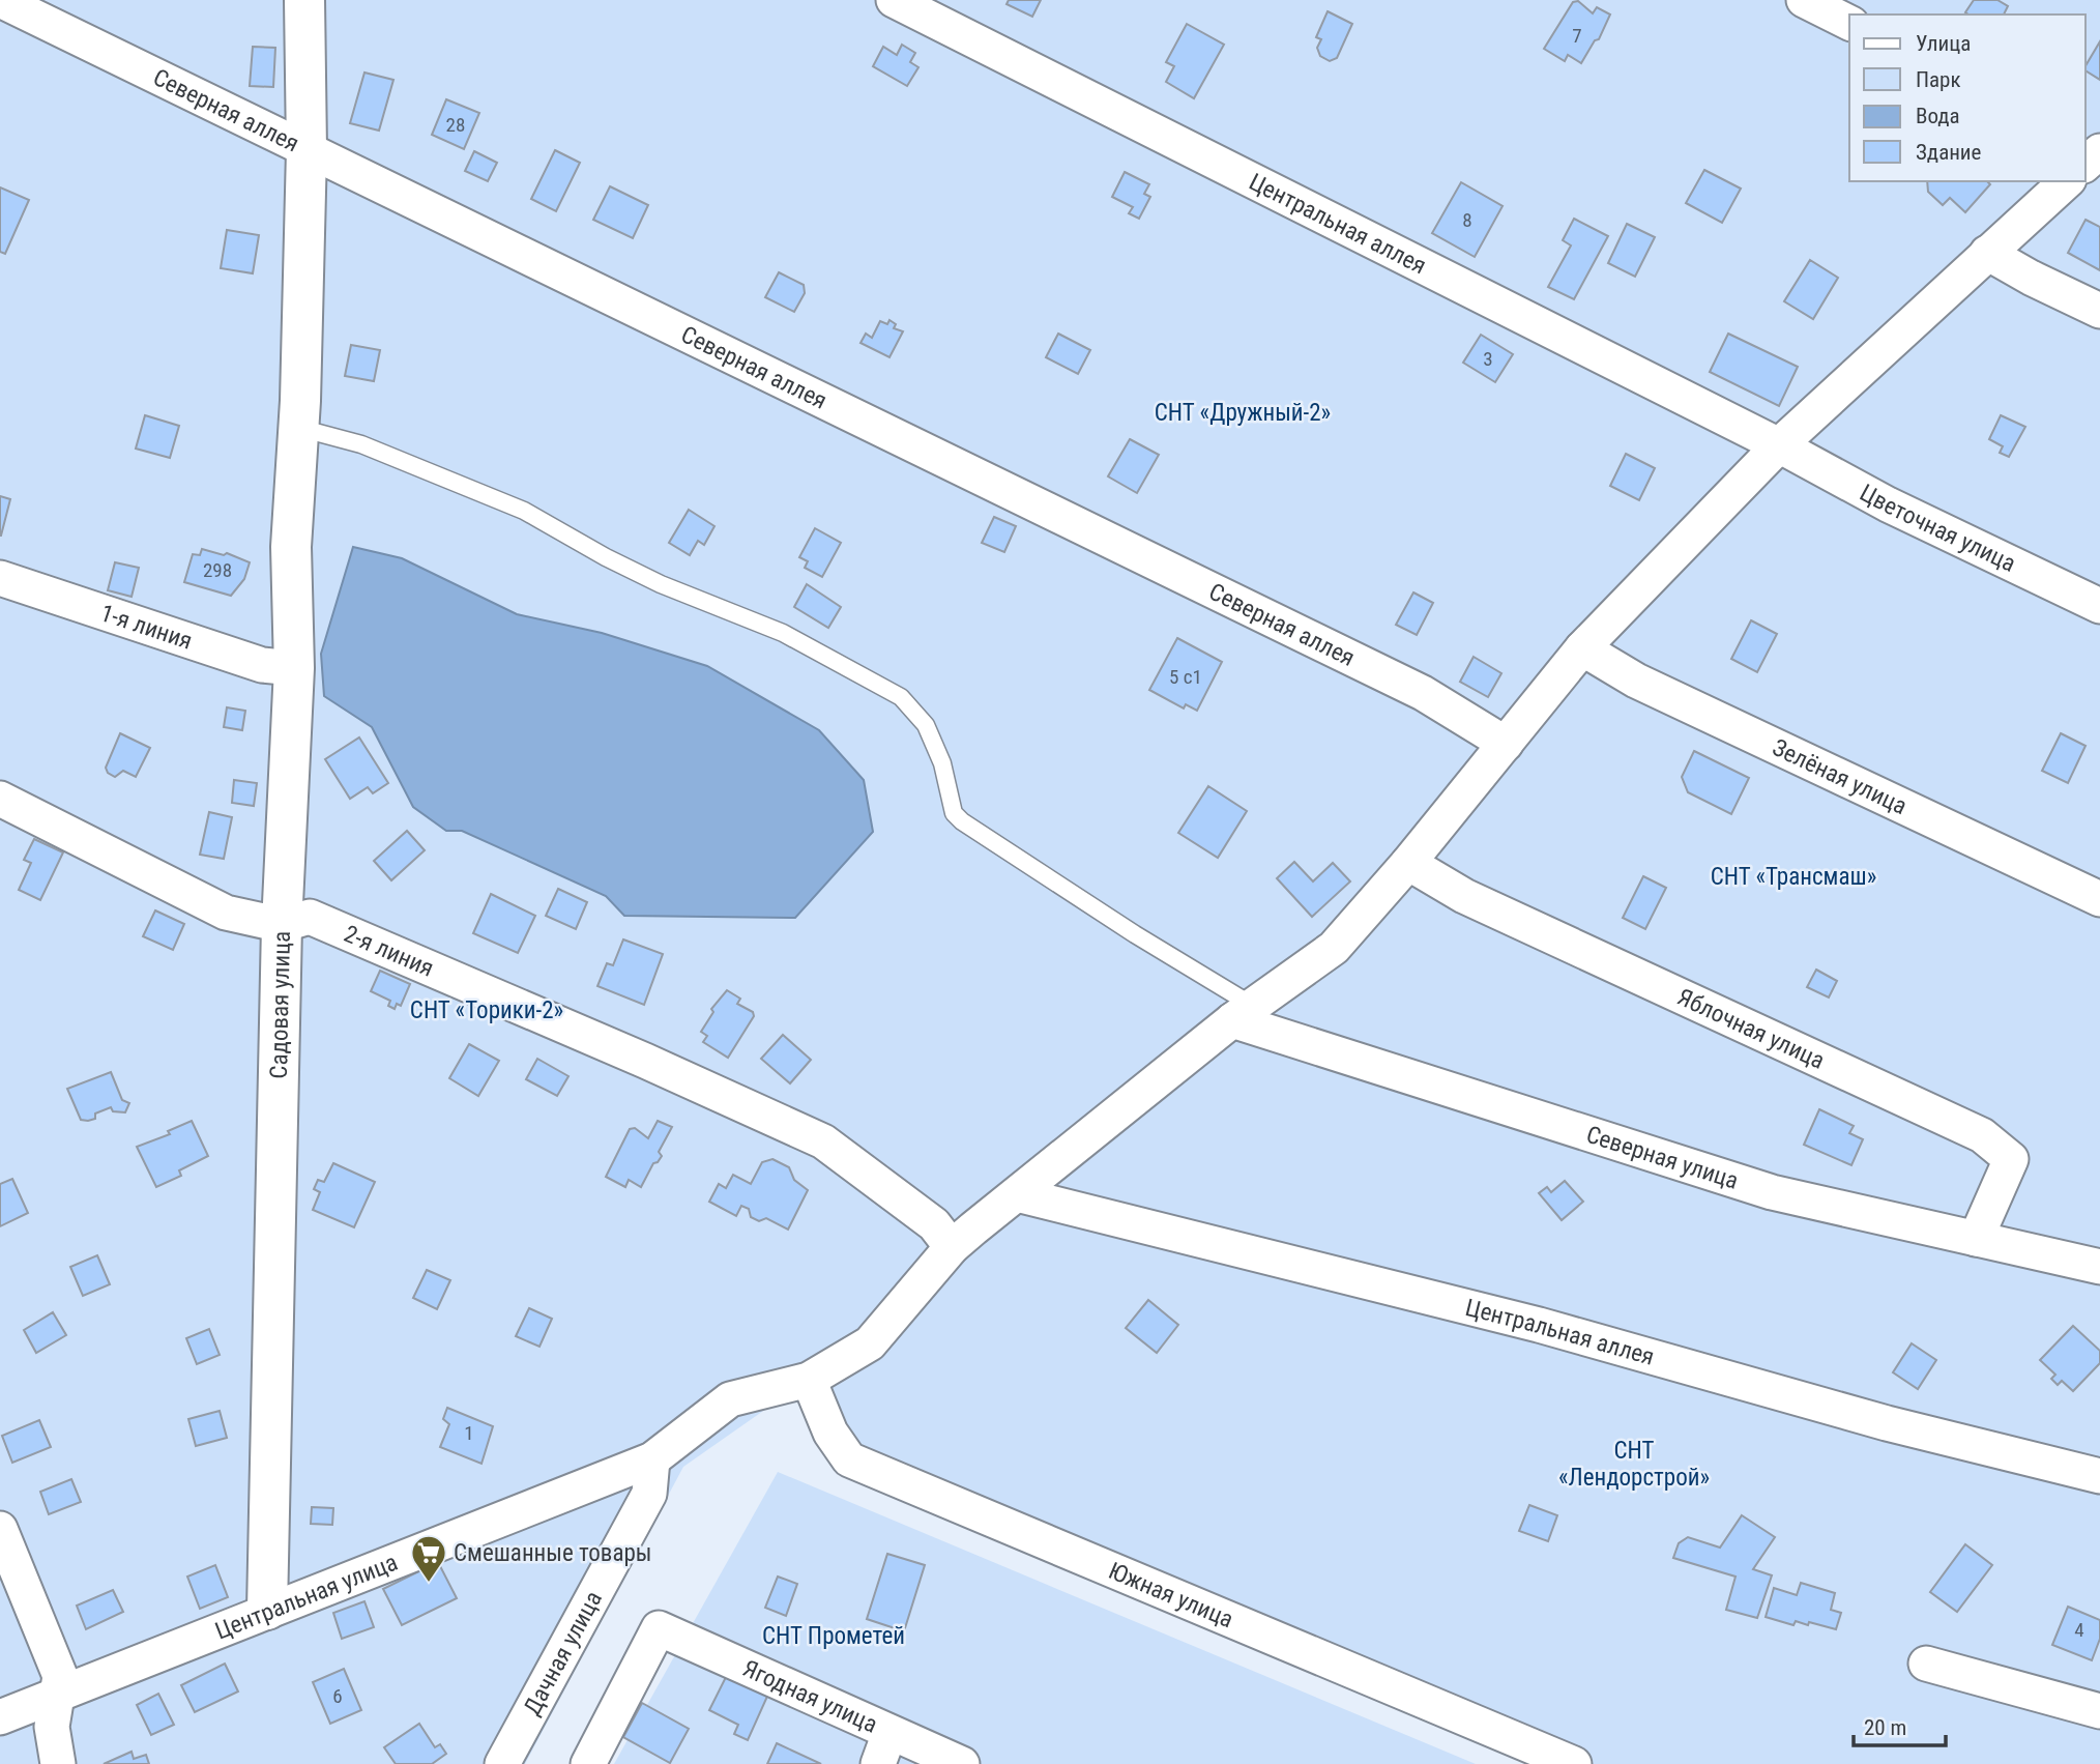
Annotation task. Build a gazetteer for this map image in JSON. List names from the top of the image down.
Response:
{
  "streets": {
    "street": [
      "Северная аллея",
      "Центральная аллея",
      "Цветочная улица",
      "1-я линия",
      "Зелёная улица",
      "2-я линия",
      "Садовая улица",
      "Яблочная улица",
      "Северная улица",
      "Южная улица",
      "Центральная улица",
      "Дачная улица",
      "Ягодная улица"
    ]
  },
  "crossings": [
    ["Северная аллея", "Садовая улица"],
    ["Северная аллея", "Центральная улица"],
    ["Центральная аллея", "Цветочная улица"],
    ["Центральная аллея", "Центральная улица"],
    ["Цветочная улица", "Центральная улица"],
    ["1-я линия", "Садовая улица"],
    ["Зелёная улица", "Центральная улица"],
    ["2-я линия", "Садовая улица"],
    ["2-я линия", "Центральная улица"],
    ["Садовая улица", "Центральная улица"],
    ["Яблочная улица", "Северная улица"],
    ["Яблочная улица", "Центральная улица"],
    ["Северная улица", "Центральная улица"],
    ["Южная улица", "Центральная улица"],
    ["Центральная улица", "Дачная улица"]
  ],
  "parks": [
    "СНТ «Дружный-2»",
    "СНТ «Трансмаш»",
    "СНТ «Торики-2»",
    "СНТ «Лендорстрой»",
    "СНТ Прометей"
  ],
  "places": {
    "supermarket": ["Смешанные товары"]
  },
  "house_numbers": [
    "7",
    "28",
    "8",
    "3",
    "298",
    "5 с1",
    "1",
    "4",
    "6"
  ],
  "legend": [
    "Улица",
    "Парк",
    "Вода",
    "Здание"
  ],
  "scale_bar": "20 m"
}
